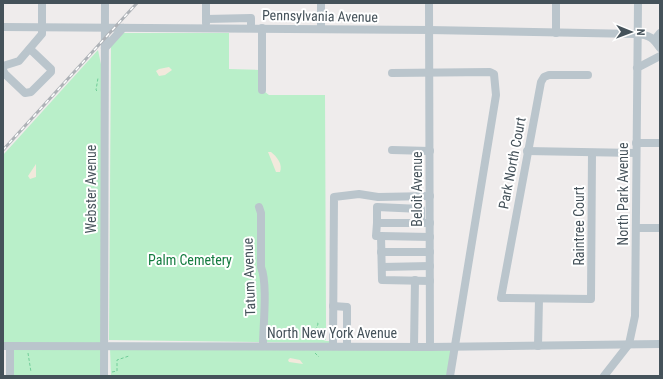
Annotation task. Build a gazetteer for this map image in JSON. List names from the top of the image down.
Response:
{
  "streets": {
    "street": [
      "Pennsylvania Avenue",
      "Park North Court",
      "Webster Avenue",
      "Beloit Avenue",
      "North Park Avenue",
      "Raintree Court",
      "Tatum Avenue",
      "North New York Avenue"
    ]
  },
  "crossings": [
    ["Pennsylvania Avenue", "Webster Avenue"],
    ["Pennsylvania Avenue", "Beloit Avenue"],
    ["Pennsylvania Avenue", "North Park Avenue"],
    ["Park North Court", "Raintree Court"],
    ["Webster Avenue", "North New York Avenue"],
    ["Beloit Avenue", "North New York Avenue"],
    ["North Park Avenue", "North New York Avenue"],
    ["Tatum Avenue", "North New York Avenue"]
  ],
  "parks": ["Palm Cemetery"],
  "north": "right"
}
